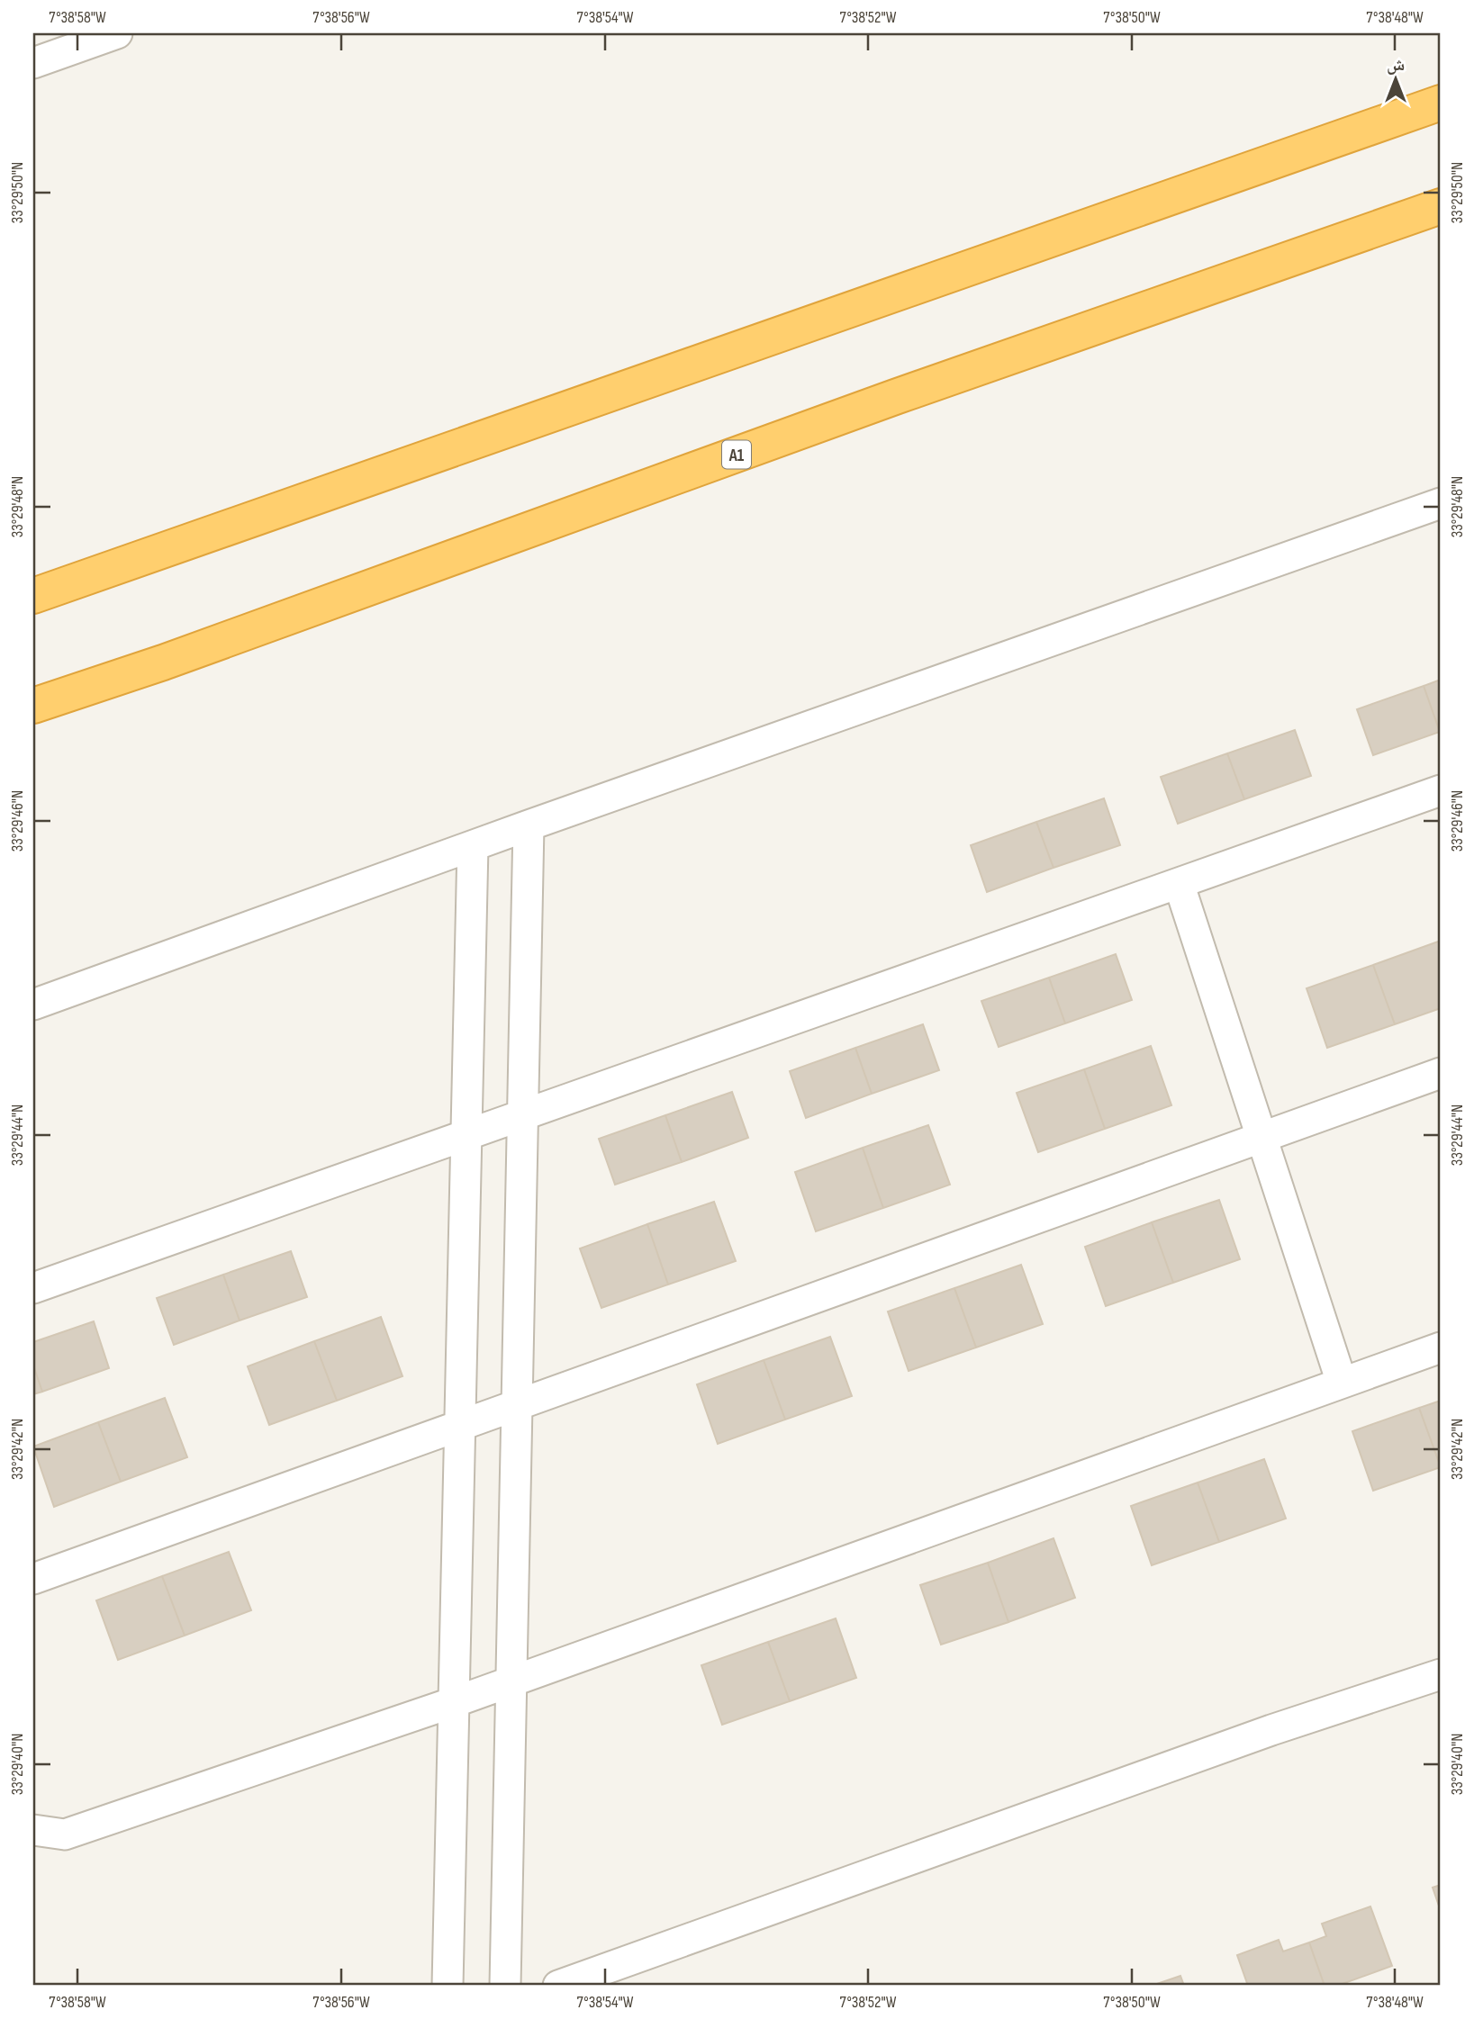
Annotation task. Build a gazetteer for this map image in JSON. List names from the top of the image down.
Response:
{
  "streets": {
    "highway": ["A1"]
  },
  "north": "top",
  "coordinates": [
    "7°38'58\"W",
    "7°38'56\"W",
    "7°38'54\"W",
    "7°38'52\"W",
    "7°38'50\"W",
    "7°38'48\"W",
    "33°29'50\"N",
    "33°29'48\"N",
    "33°29'46\"N",
    "33°29'44\"N",
    "33°29'42\"N",
    "33°29'40\"N"
  ]
}
